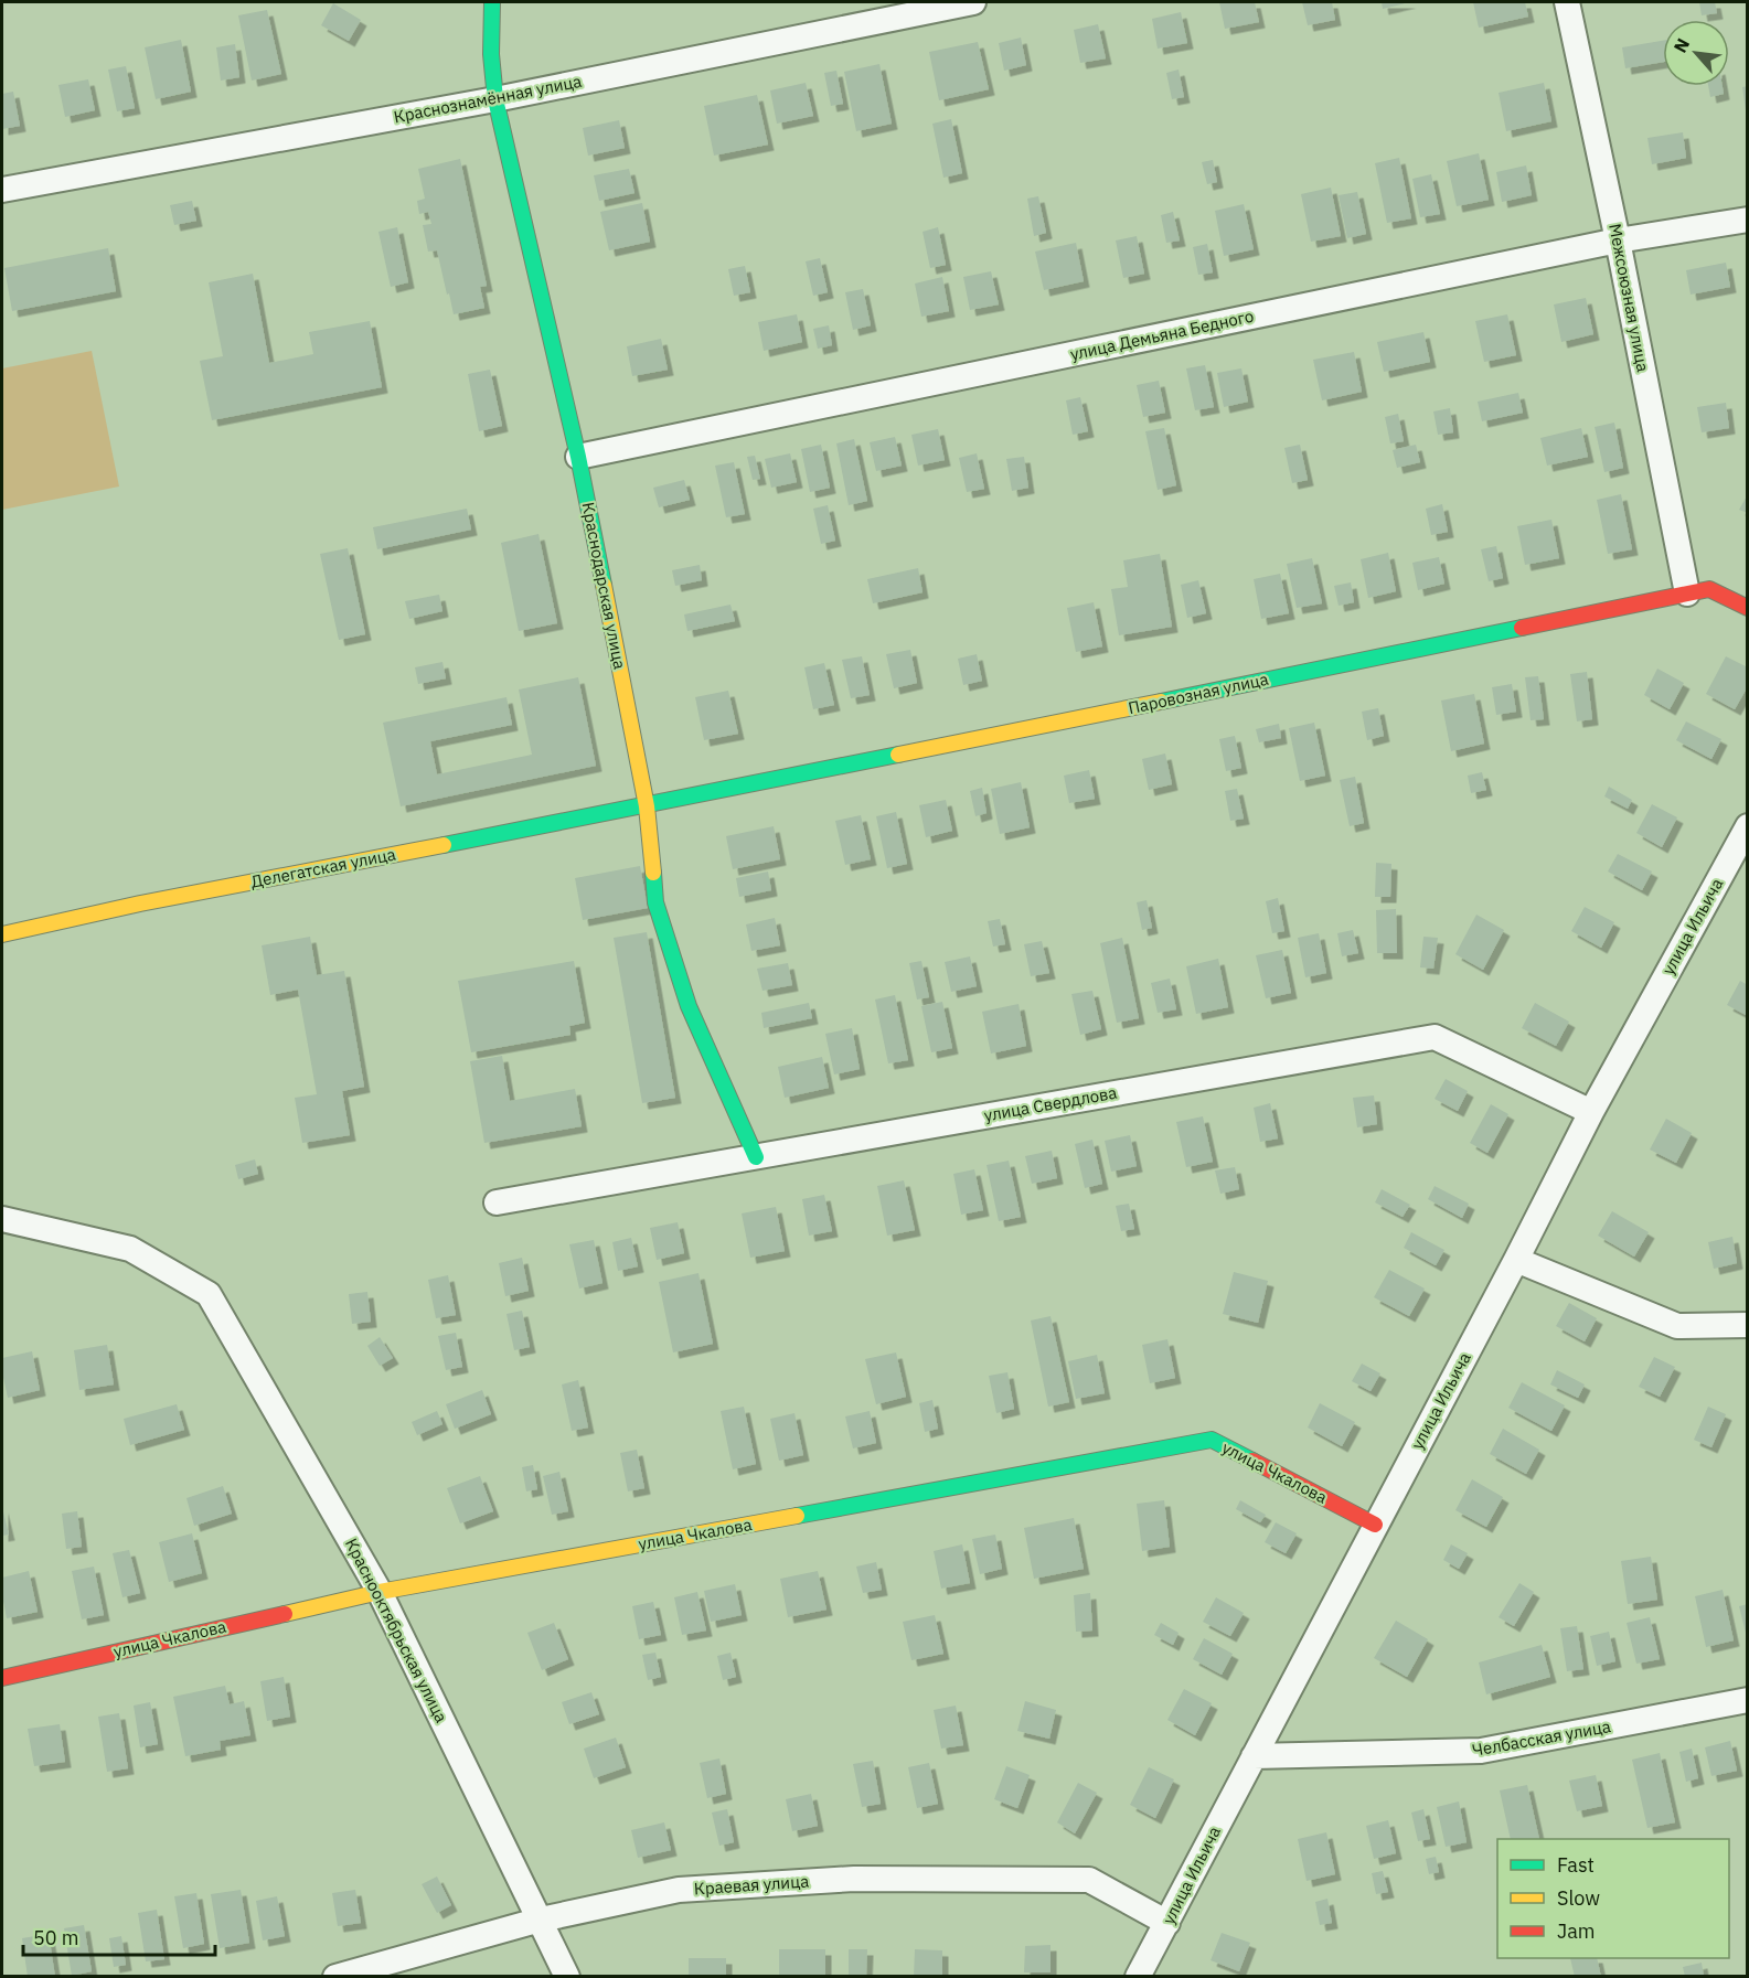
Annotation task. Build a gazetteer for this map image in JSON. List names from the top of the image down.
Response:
{
  "streets": {
    "street": [
      "Краснознамённая улица",
      "Межсоюзная улица",
      "улица Демьяна Бедного",
      "Краснодарская улица",
      "Паровозная улица",
      "Делегатская улица",
      "улица Ильича",
      "улица Свердлова",
      "улица Чкалова",
      "Краснооктябрьская улица",
      "Челбасская улица",
      "Краевая улица"
    ]
  },
  "crossings": [
    ["Краснознамённая улица", "Краснодарская улица"],
    ["Межсоюзная улица", "улица Демьяна Бедного"],
    ["Межсоюзная улица", "Паровозная улица"],
    ["улица Демьяна Бедного", "Краснодарская улица"],
    ["Краснодарская улица", "Паровозная улица"],
    ["Краснодарская улица", "Делегатская улица"],
    ["Краснодарская улица", "улица Свердлова"],
    ["Паровозная улица", "Делегатская улица"],
    ["улица Ильича", "улица Свердлова"],
    ["улица Ильича", "улица Чкалова"],
    ["улица Ильича", "Челбасская улица"],
    ["улица Ильича", "Краевая улица"],
    ["улица Чкалова", "Краснооктябрьская улица"],
    ["Краснооктябрьская улица", "Краевая улица"]
  ],
  "legend": ["Fast", "Slow", "Jam"],
  "scale_bar": "50 m",
  "north": "top left"
}
